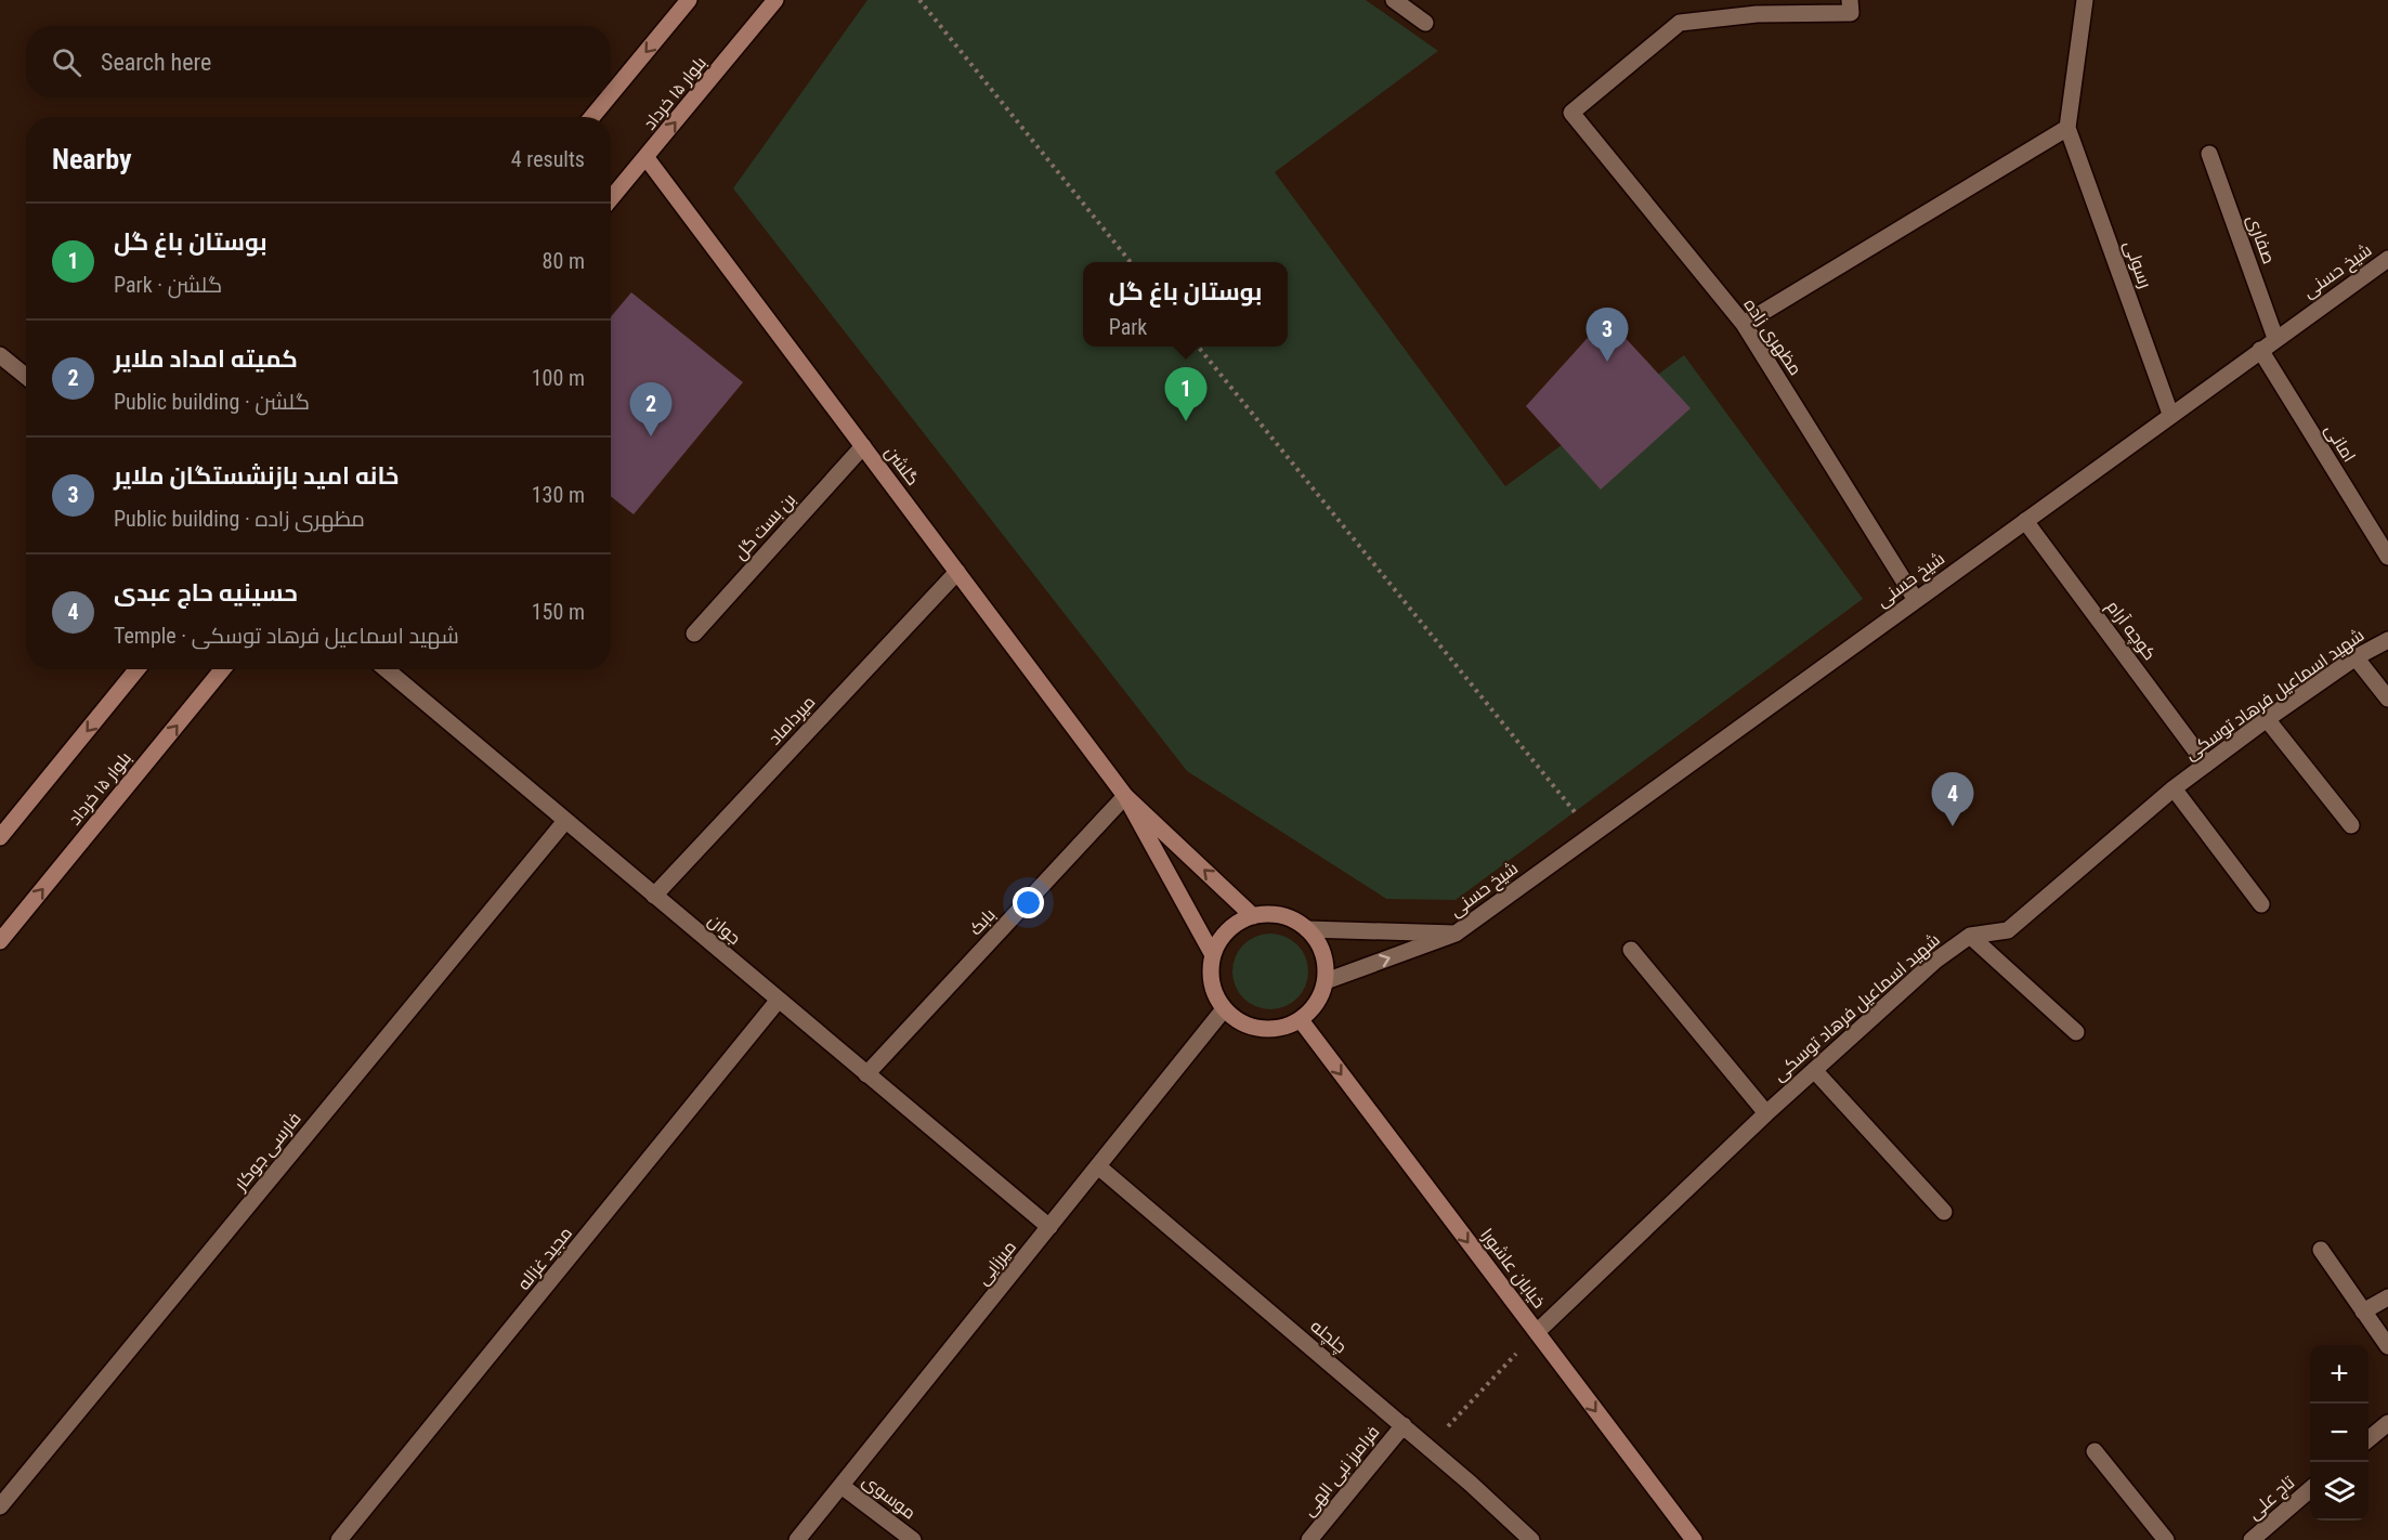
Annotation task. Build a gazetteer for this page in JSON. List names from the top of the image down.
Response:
{
  "streets": {
    "main road": ["بلوار ۱۵ خرداد", "گلشن", "خیابان عاشورا"],
    "street": [
      "صفاری",
      "رسولی",
      "شیخ حسنی",
      "مظهری زاده",
      "امانی",
      "بن بست گل",
      "کوچه آرام",
      "شهید اسماعیل فرهاد توسکی",
      "میرداماد",
      "بابک",
      "جوان",
      "فارسی جوکار",
      "مجید غزاله",
      "میرزایی",
      "چلچله",
      "فرامرز نبی الهی",
      "موسوی",
      "تاج علی"
    ]
  },
  "crossings": [
    ["بلوار ۱۵ خرداد", "گلشن"],
    ["صفاری", "شیخ حسنی"],
    ["رسولی", "شیخ حسنی"],
    ["شیخ حسنی", "مظهری زاده"],
    ["شیخ حسنی", "امانی"],
    ["شیخ حسنی", "کوچه آرام"],
    ["شیخ حسنی", "میرزایی"],
    ["شیخ حسنی", "خیابان عاشورا"],
    ["گلشن", "بن بست گل"],
    ["گلشن", "میرداماد"],
    ["گلشن", "بابک"],
    ["کوچه آرام", "شهید اسماعیل فرهاد توسکی"],
    ["شهید اسماعیل فرهاد توسکی", "خیابان عاشورا"],
    ["میرداماد", "جوان"],
    ["بابک", "جوان"],
    ["جوان", "فارسی جوکار"],
    ["جوان", "مجید غزاله"],
    ["جوان", "میرزایی"],
    ["میرزایی", "خیابان عاشورا"],
    ["میرزایی", "چلچله"],
    ["میرزایی", "موسوی"],
    ["چلچله", "فرامرز نبی الهی"]
  ],
  "one_way": ["خیابان عاشورا"],
  "page": {
    "search": "Search here",
    "heading": ["Nearby", "4 results"],
    "list": [
      {
        "mark": "1",
        "name": "بوستان باغ گل",
        "note": "Park · گلشن",
        "value": "80 m"
      },
      {
        "mark": "2",
        "name": "کمیته امداد ملایر",
        "note": "Public building · گلشن",
        "value": "100 m"
      },
      {
        "mark": "3",
        "name": "خانه امید بازنشستگان ملایر",
        "note": "Public building · مظهری زاده",
        "value": "130 m"
      },
      {
        "mark": "4",
        "name": "حسینیه حاج عبدی",
        "note": "Temple · شهید اسماعیل فرهاد توسکی",
        "value": "150 m"
      }
    ],
    "popup": ["بوستان باغ گل", "Park"],
    "pins": [
      "3",
      "1",
      "2",
      "4"
    ],
    "map_buttons": ["+", "−"]
  }
}
